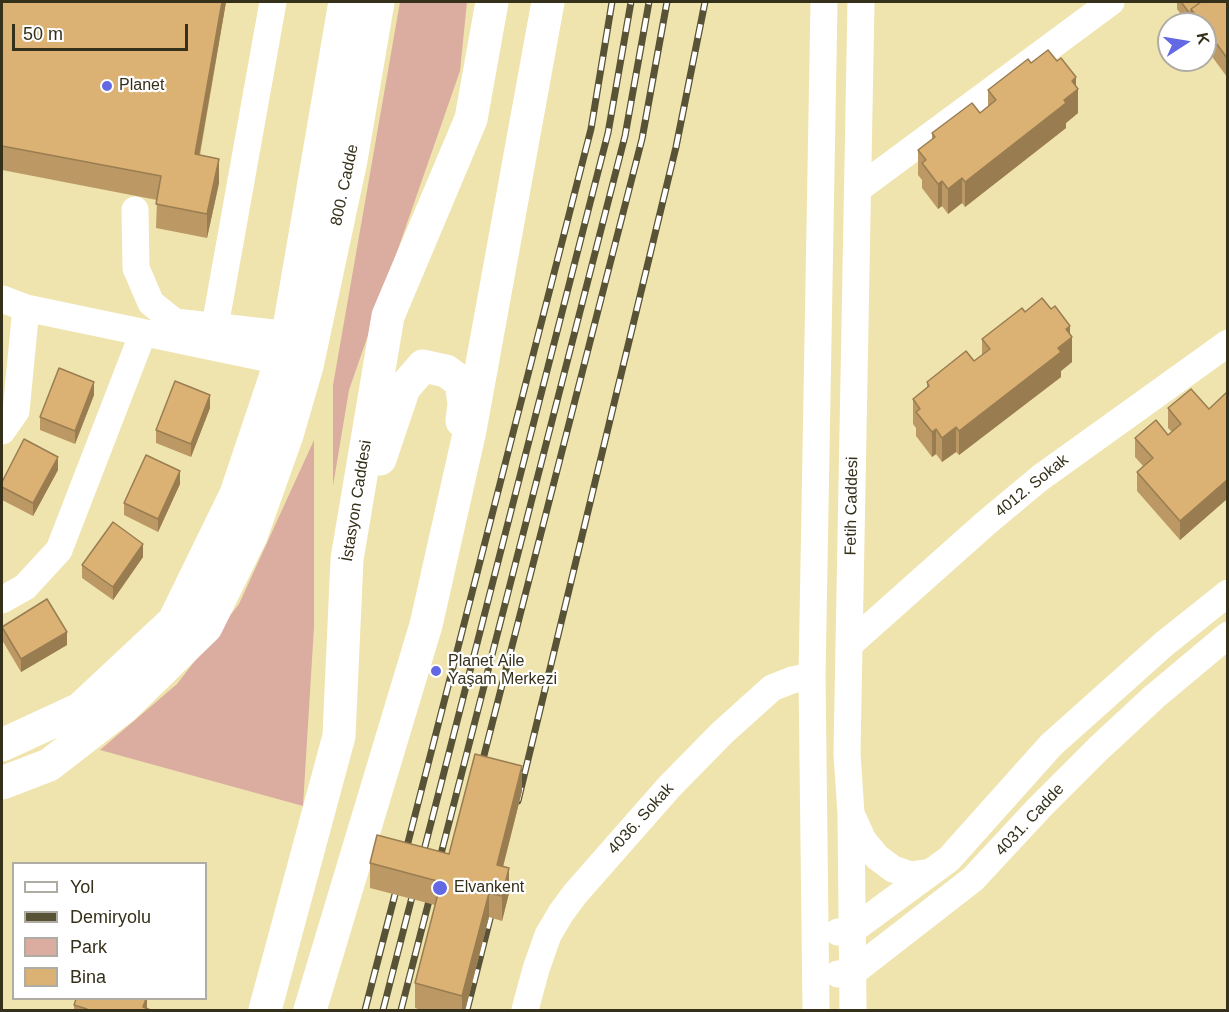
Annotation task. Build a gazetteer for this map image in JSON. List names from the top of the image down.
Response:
{
  "streets": {
    "main road": ["800. Cadde", "İstasyon Caddesi"],
    "street": [
      "4012. Sokak",
      "Fetih Caddesi",
      "4036. Sokak",
      "4031. Cadde"
    ]
  },
  "crossings": [
    ["4012. Sokak", "Fetih Caddesi"],
    ["Fetih Caddesi", "4031. Cadde"]
  ],
  "places": ["Planet", "Planet Aile Yaşam Merkezi", "Elvankent"],
  "legend": [
    "Yol",
    "Demiryolu",
    "Park",
    "Bina"
  ],
  "scale_bar": "50 m",
  "north": "right"
}
